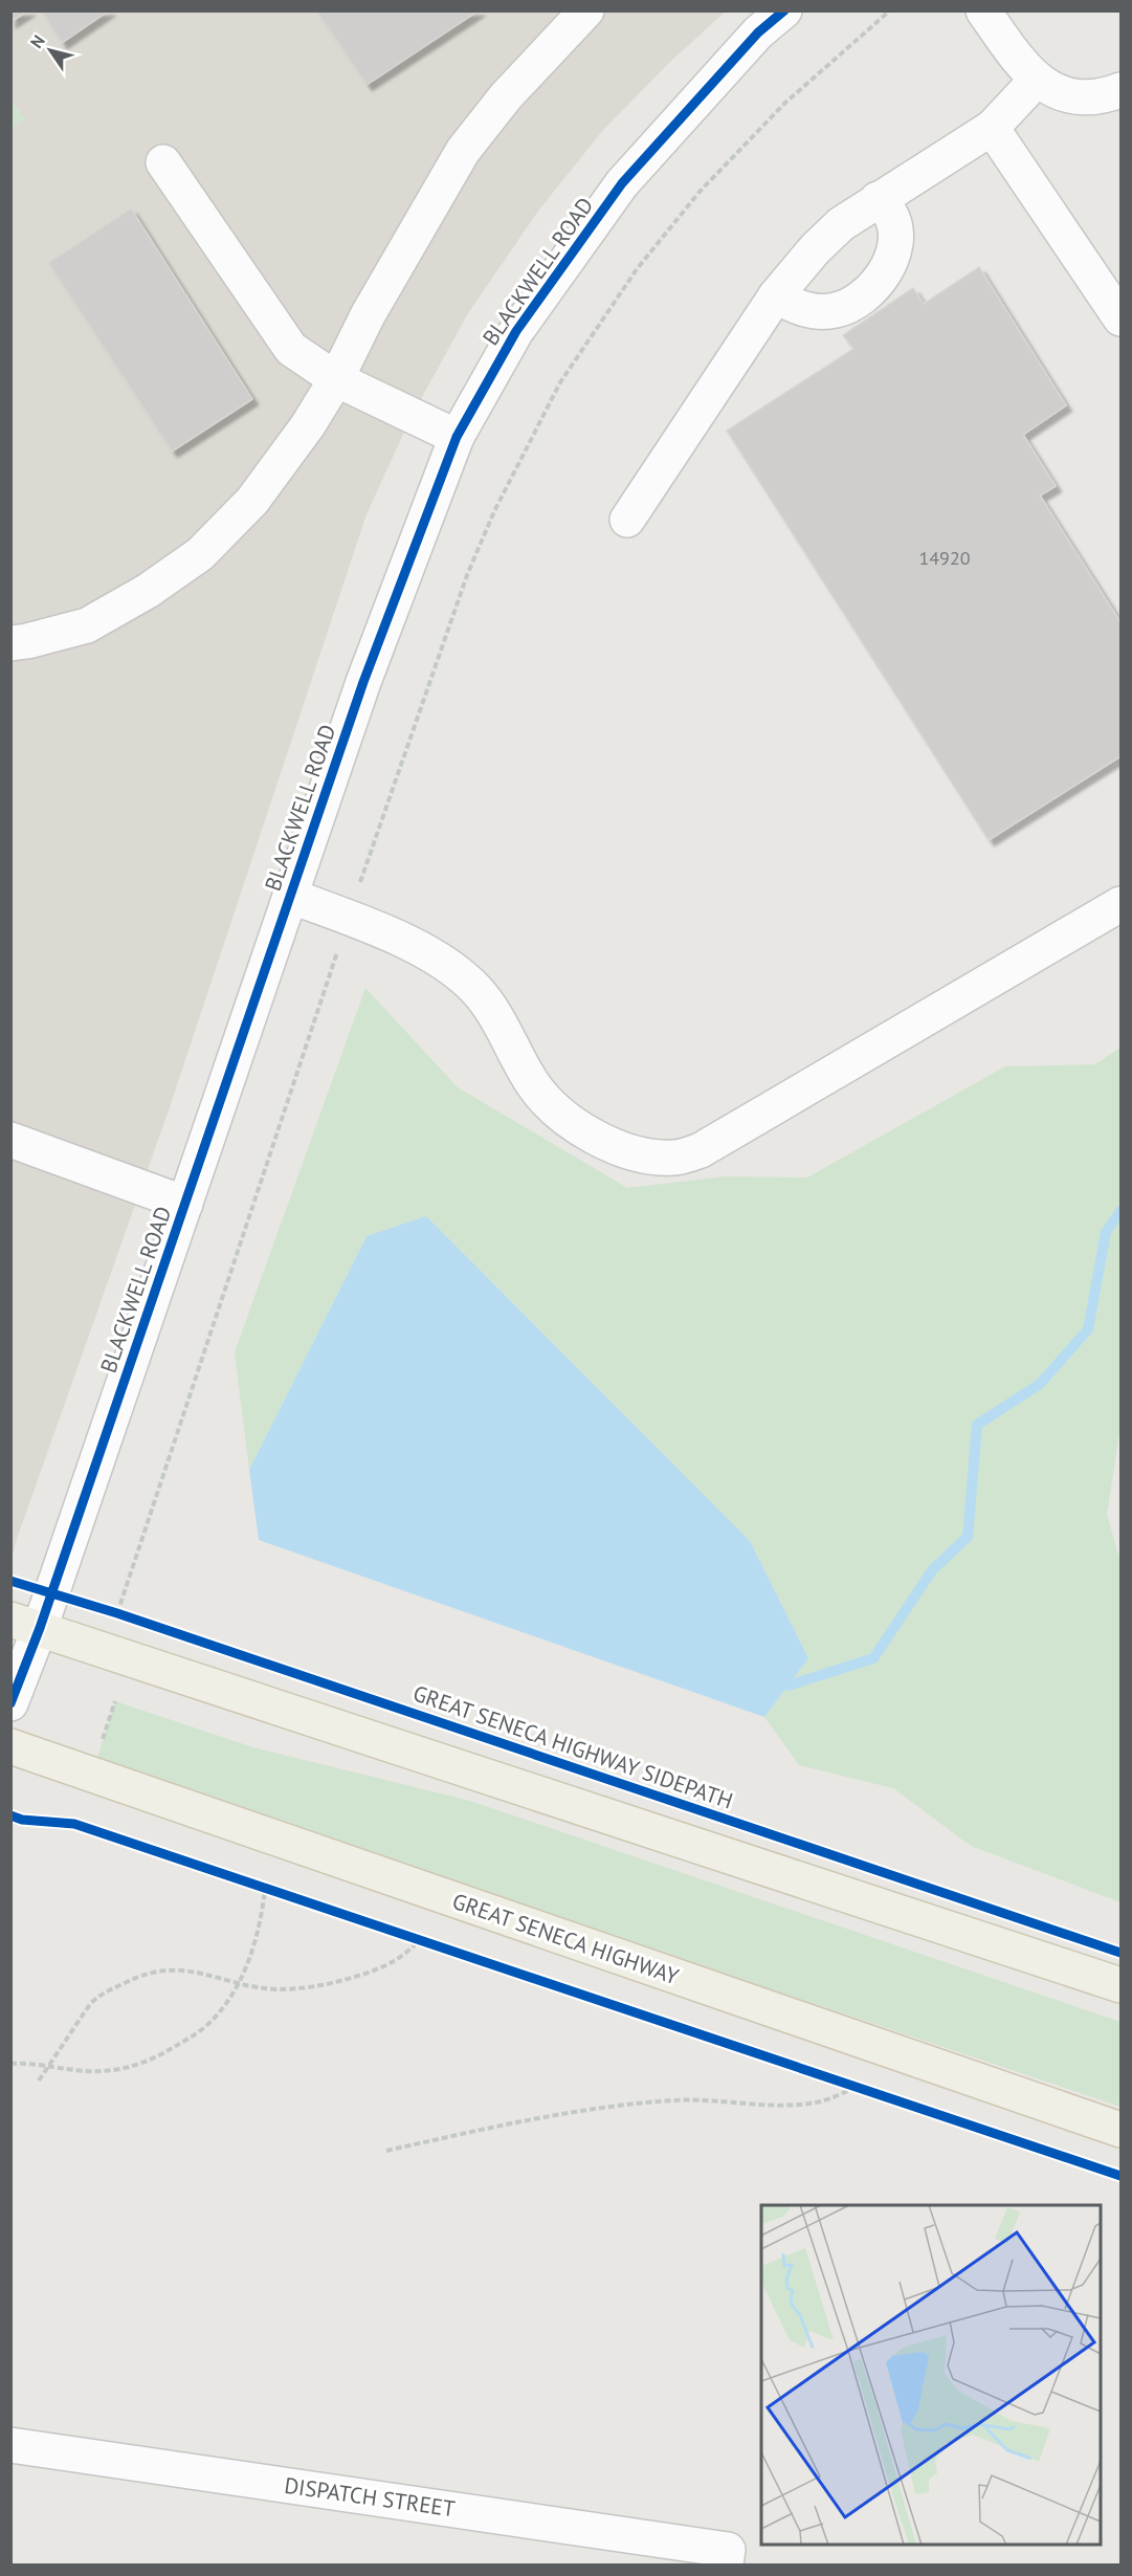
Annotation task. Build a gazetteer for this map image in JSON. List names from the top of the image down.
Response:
{
  "streets": {
    "main road": ["GREAT SENECA HIGHWAY"],
    "street": ["BLACKWELL ROAD", "DISPATCH STREET"],
    "cycle path": ["GREAT SENECA HIGHWAY SIDEPATH"]
  },
  "house_numbers": ["14920"],
  "north": "top left"
}
